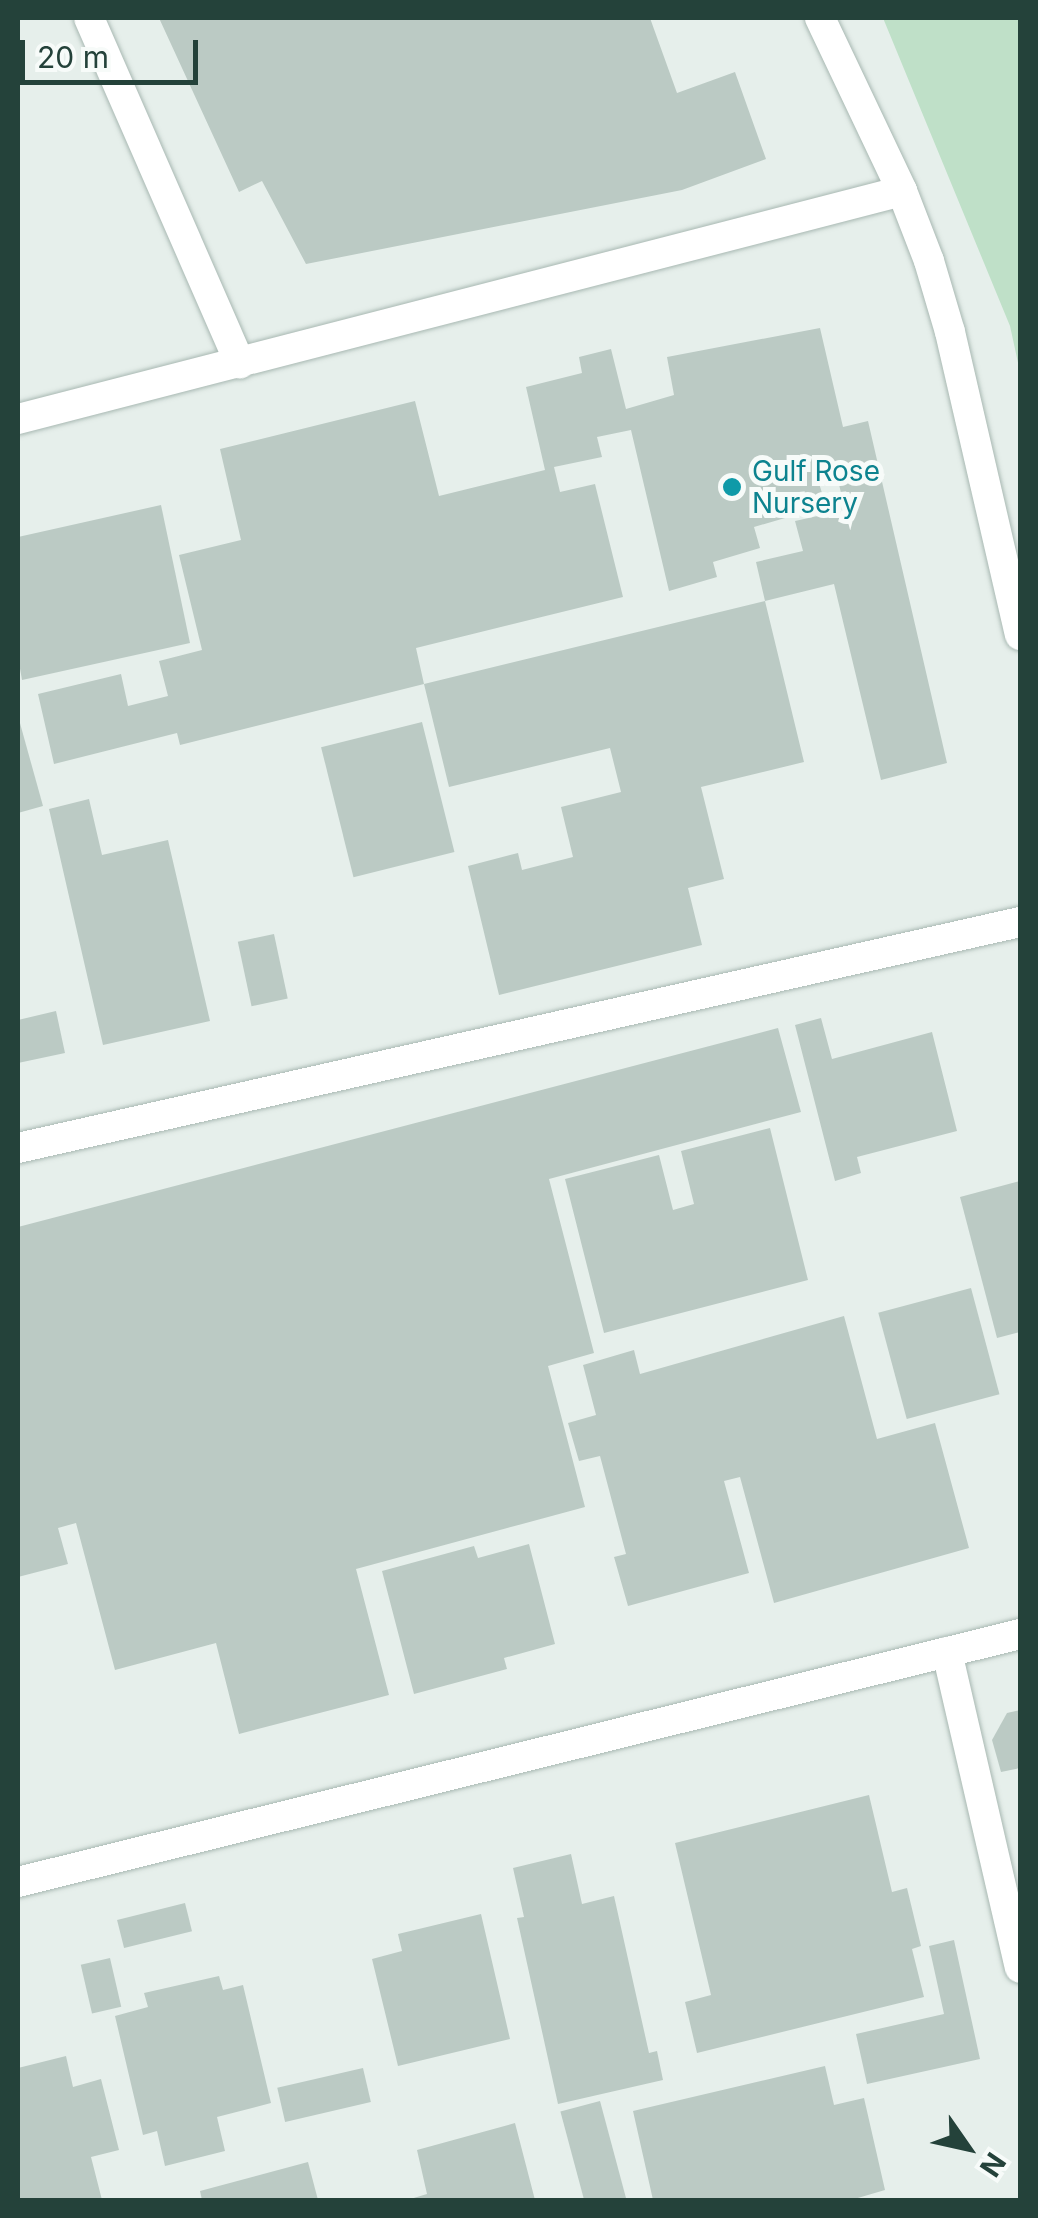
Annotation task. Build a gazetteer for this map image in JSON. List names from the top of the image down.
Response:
{
  "places": ["Gulf Rose Nursery"],
  "scale_bar": "20 m",
  "north": "bottom right"
}
